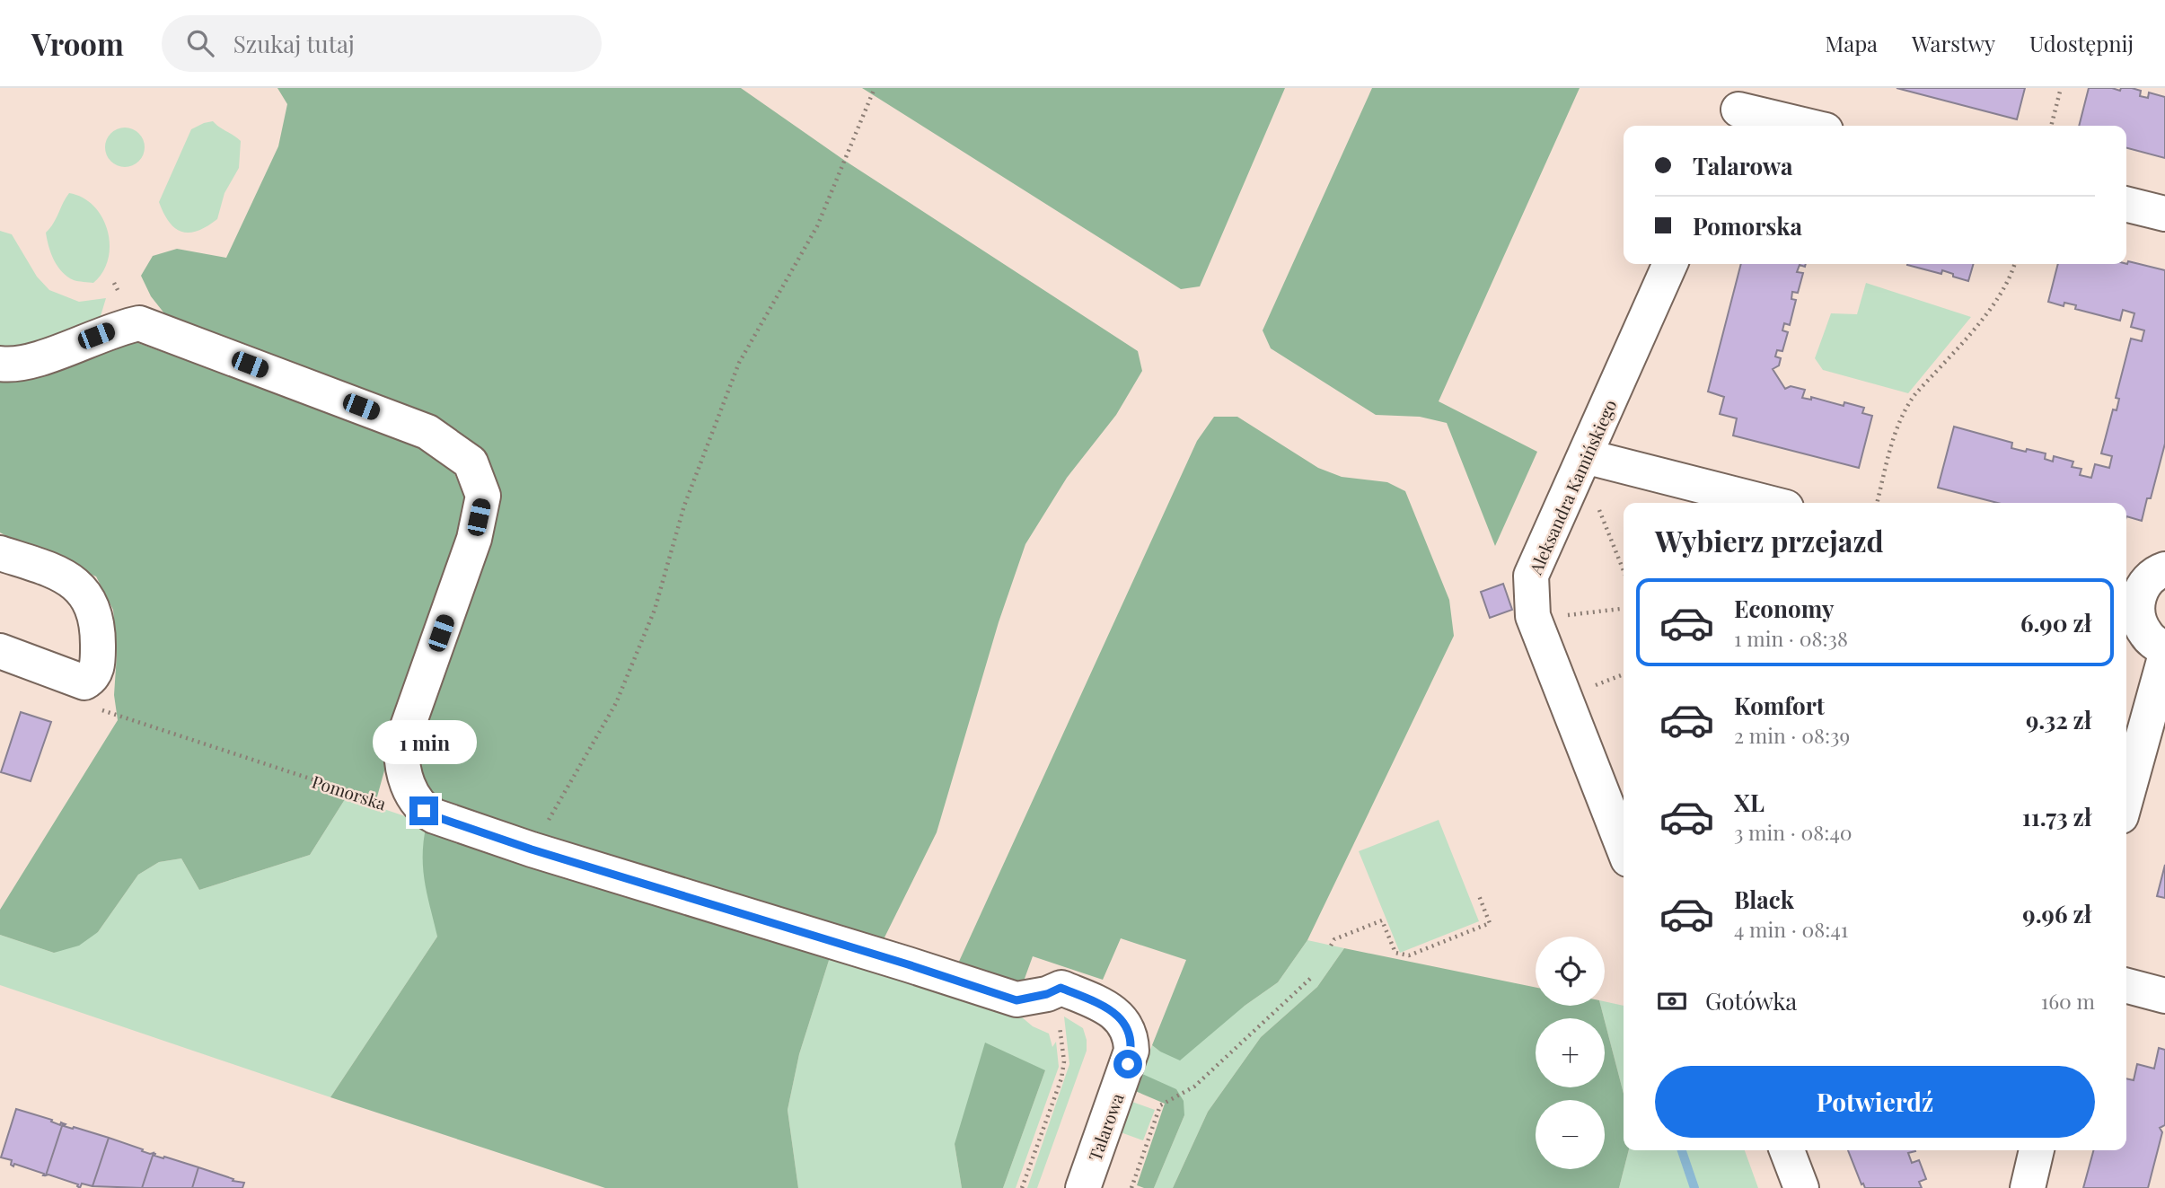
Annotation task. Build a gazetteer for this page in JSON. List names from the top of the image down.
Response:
{
  "streets": {
    "street": ["Aleksandra Kamińskiego", "Talarowa"],
    "path": ["Pomorska"]
  },
  "page": {
    "header": "Vroom",
    "search": "Szukaj tutaj",
    "nav": ["Mapa", "Warstwy", "Udostępnij"],
    "banner": ["Talarowa", "Pomorska"],
    "heading": "Wybierz przejazd",
    "list": [
      {
        "name": "Economy",
        "note": "1 min · 08:38",
        "value": "6.90 zł"
      },
      {
        "name": "Komfort",
        "note": "2 min · 08:39",
        "value": "9.32 zł"
      },
      {
        "name": "XL",
        "note": "3 min · 08:40",
        "value": "11.73 zł"
      },
      {
        "name": "Black",
        "note": "4 min · 08:41",
        "value": "9.96 zł"
      }
    ],
    "bubble": "1 min",
    "map_buttons": ["+", "−"],
    "pay": ["Gotówka", "160 m"],
    "buttons": "Potwierdź"
  }
}
